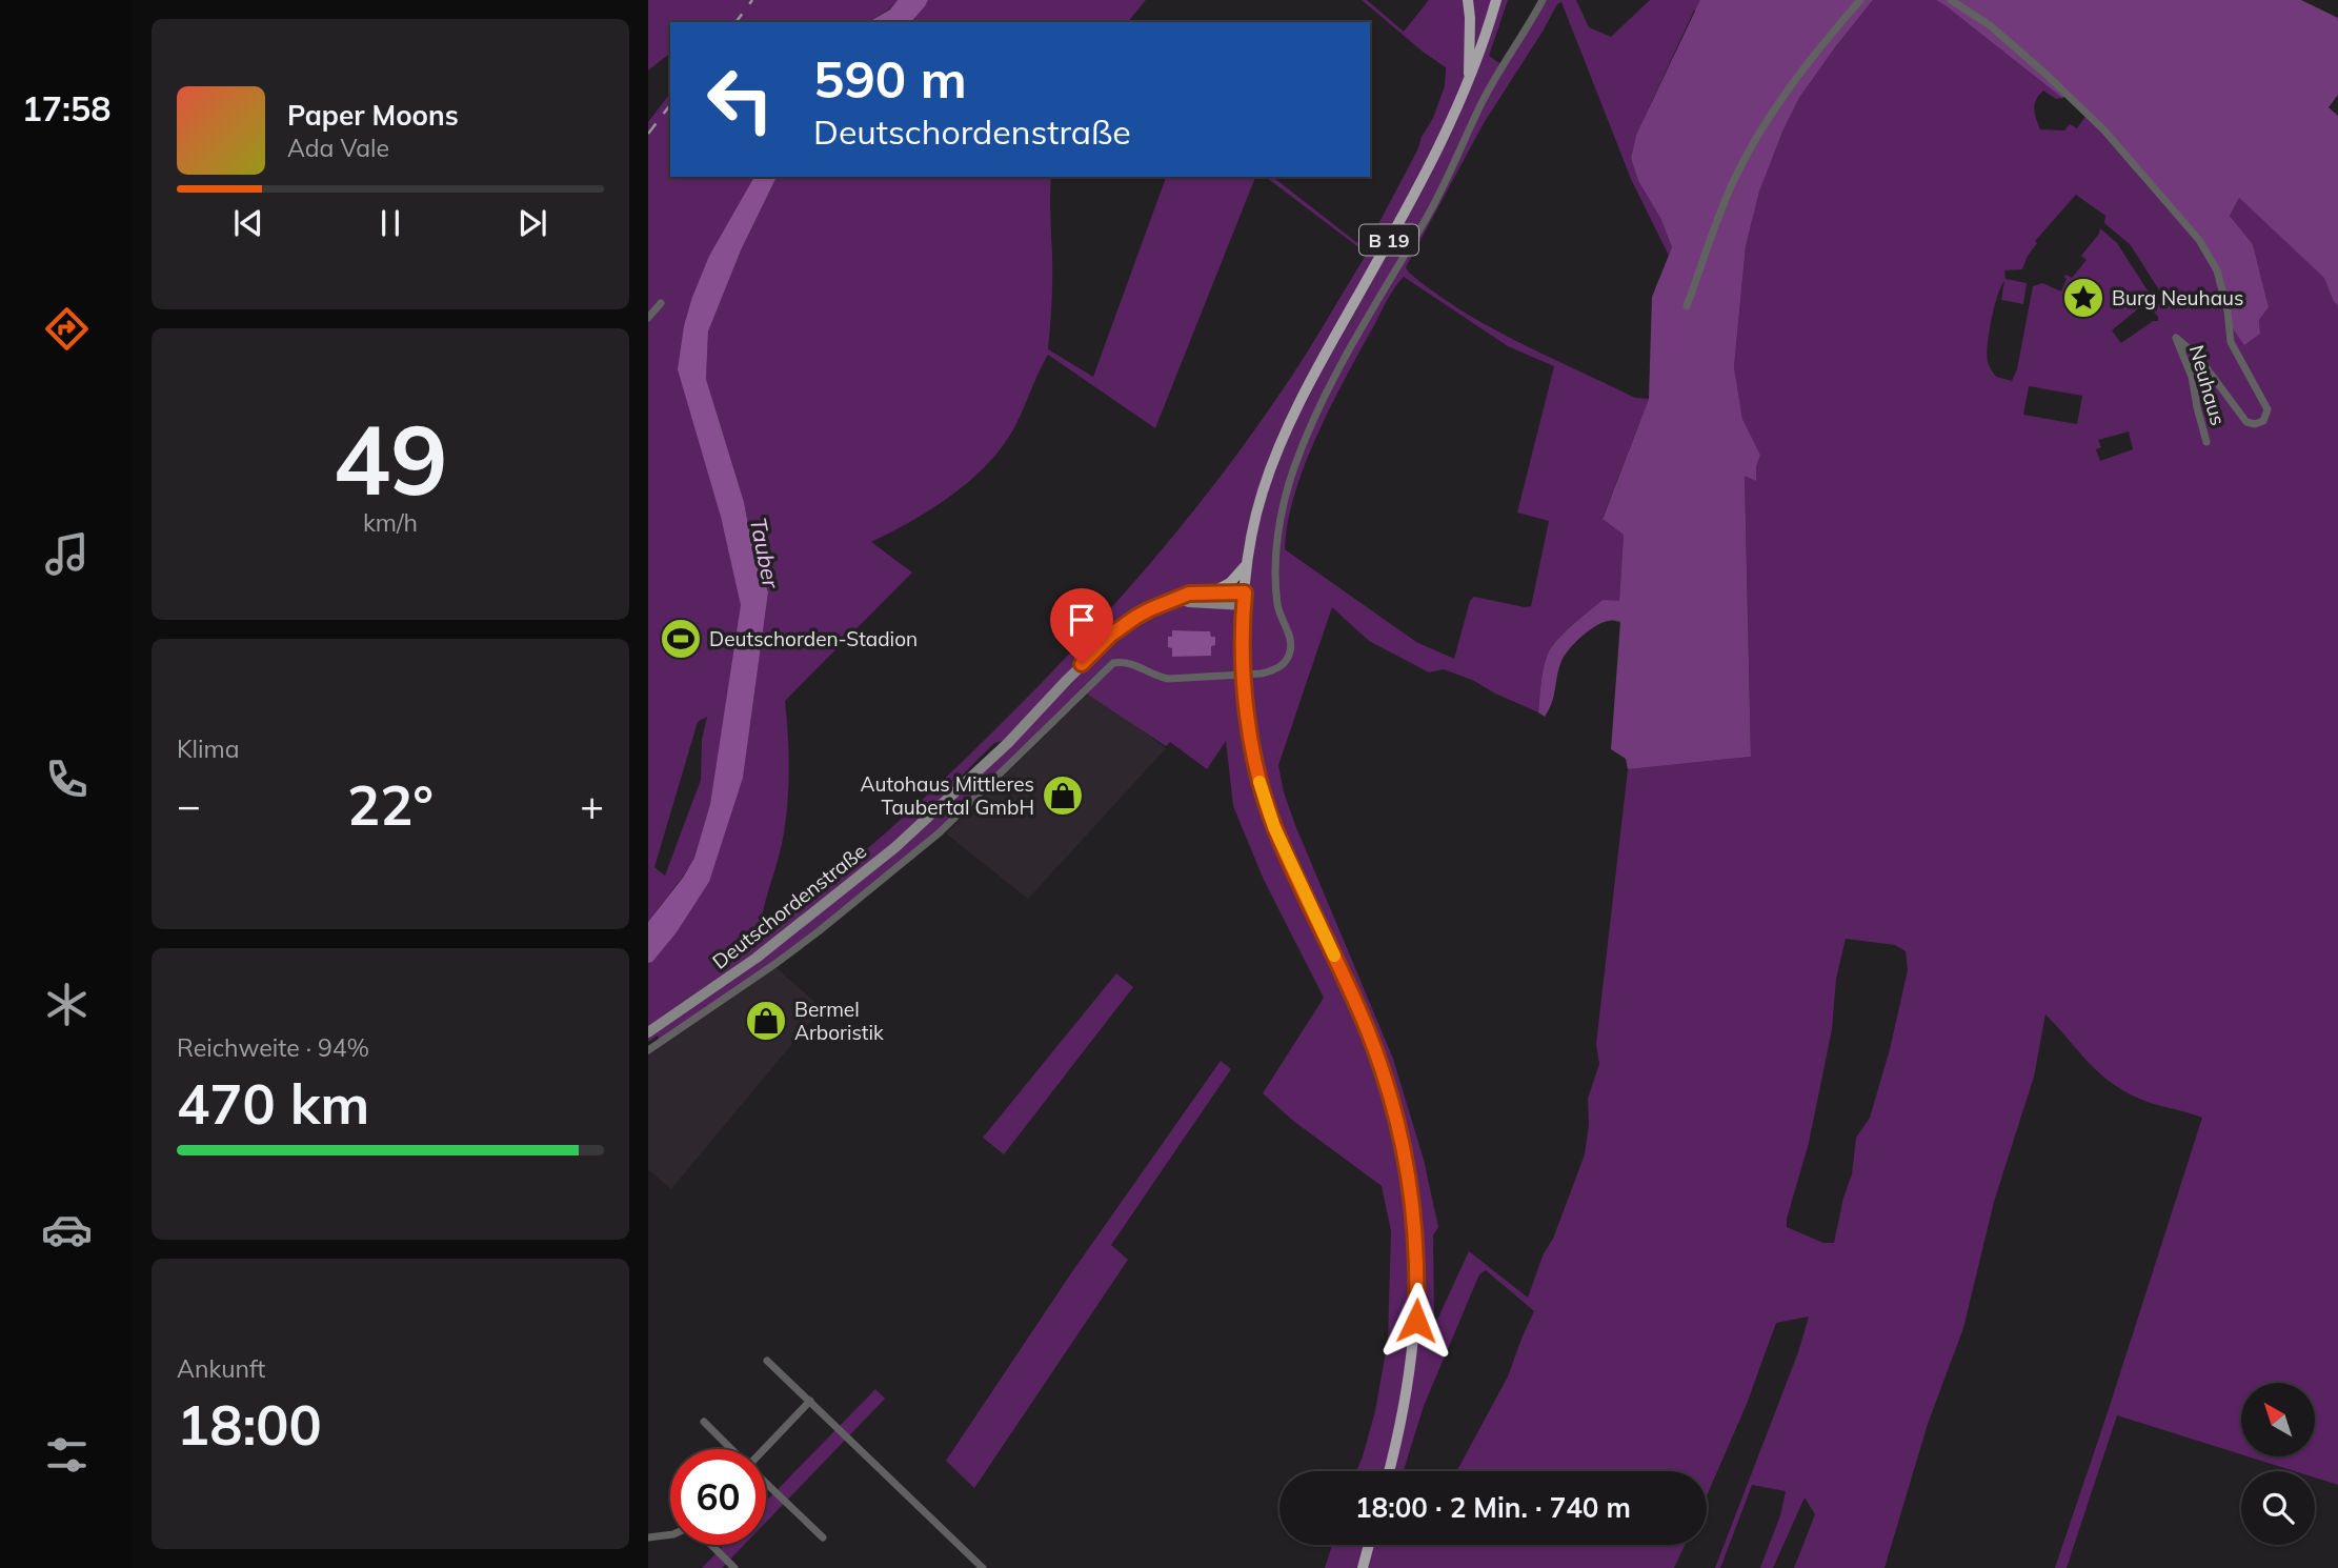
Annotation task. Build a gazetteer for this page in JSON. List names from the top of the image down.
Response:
{
  "streets": {
    "main road": ["B 19"],
    "street": ["Neuhaus", "Deutschordenstraße"]
  },
  "crossings": [
    ["B 19", "Deutschordenstraße"]
  ],
  "water": ["Tauber"],
  "places": {
    "place": ["Burg Neuhaus"],
    "sports": ["Deutschorden-Stadion"],
    "shop": ["Autohaus Mittleres Taubertal GmbH", "Bermel Arboristik"]
  },
  "north": "top left",
  "page": {
    "tabs": "17:58",
    "turn": ["590 m", "Deutschordenstraße"],
    "song": ["Paper Moons", "Ada Vale"],
    "tile": [
      ["49", "km/h"],
      "Klima",
      ["Reichweite · 94%", "470 km"],
      ["Ankunft", "18:00"]
    ],
    "heat": ["−", "22°", "+"],
    "limit": "60",
    "trip": "18:00 · 2 Min. · 740 m"
  }
}
